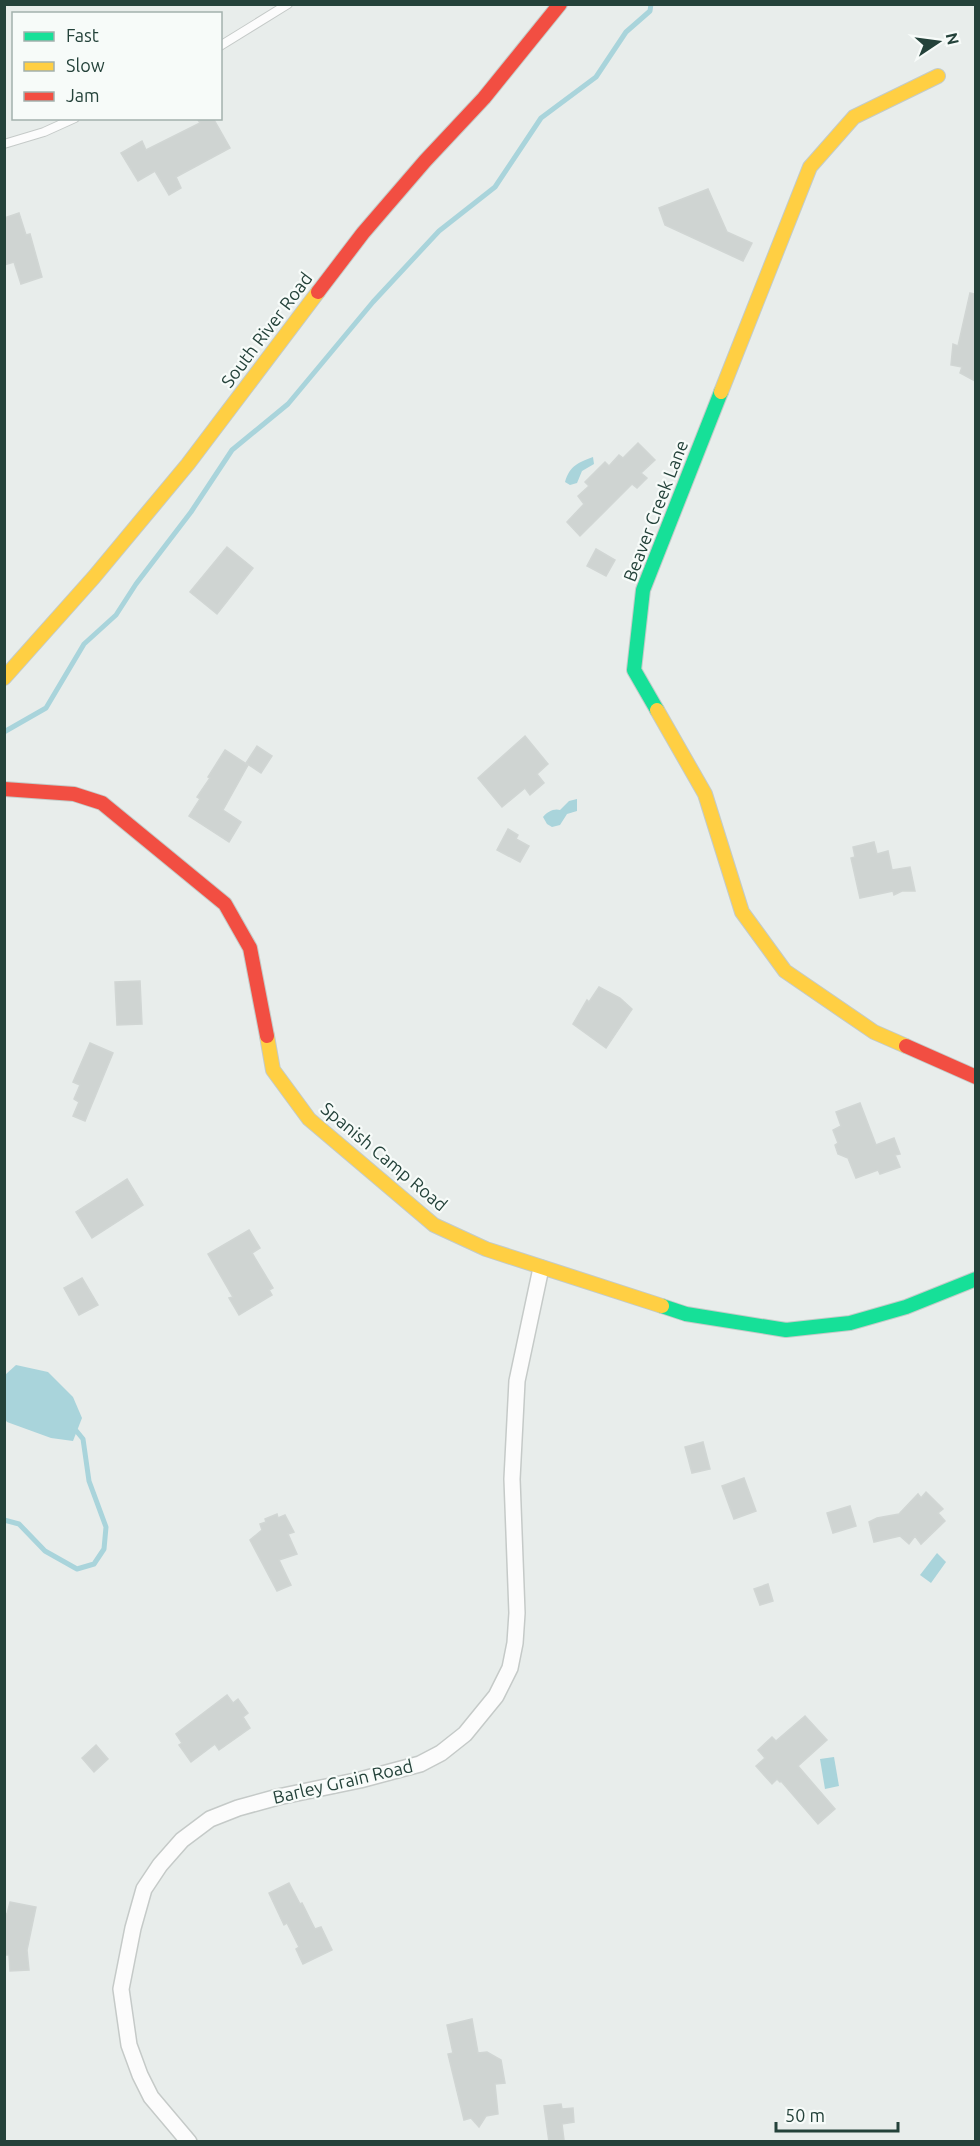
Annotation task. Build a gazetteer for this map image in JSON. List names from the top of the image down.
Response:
{
  "streets": {
    "street": [
      "South River Road",
      "Beaver Creek Lane",
      "Spanish Camp Road",
      "Barley Grain Road"
    ]
  },
  "crossings": [
    ["Spanish Camp Road", "Barley Grain Road"]
  ],
  "legend": ["Fast", "Slow", "Jam"],
  "scale_bar": "50 m",
  "north": "right"
}
